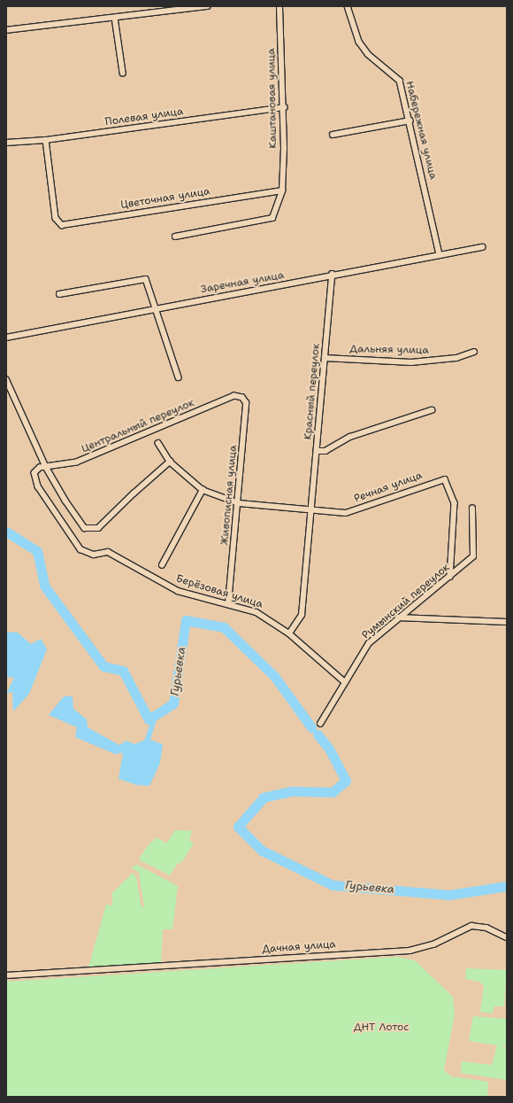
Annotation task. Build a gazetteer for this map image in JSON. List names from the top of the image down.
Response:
{
  "streets": {
    "street": [
      "Каштановая улица",
      "Полевая улица",
      "Набережная улица",
      "Цветочная улица",
      "Заречная улица",
      "Дальняя улица",
      "Красный переулок",
      "Центральный переулок",
      "Речная улица",
      "Живописная улица",
      "Берёзовая улица",
      "Румынский переулок",
      "Дачная улица"
    ]
  },
  "crossings": [
    ["Каштановая улица", "Полевая улица"],
    ["Каштановая улица", "Цветочная улица"],
    ["Полевая улица", "Цветочная улица"],
    ["Набережная улица", "Заречная улица"],
    ["Заречная улица", "Красный переулок"],
    ["Дальняя улица", "Красный переулок"],
    ["Красный переулок", "Речная улица"],
    ["Красный переулок", "Берёзовая улица"],
    ["Центральный переулок", "Живописная улица"],
    ["Центральный переулок", "Берёзовая улица"],
    ["Речная улица", "Живописная улица"],
    ["Речная улица", "Румынский переулок"],
    ["Живописная улица", "Берёзовая улица"],
    ["Берёзовая улица", "Румынский переулок"]
  ],
  "water": ["Гурьевка"],
  "parks": ["ДНТ Лотос"]
}
